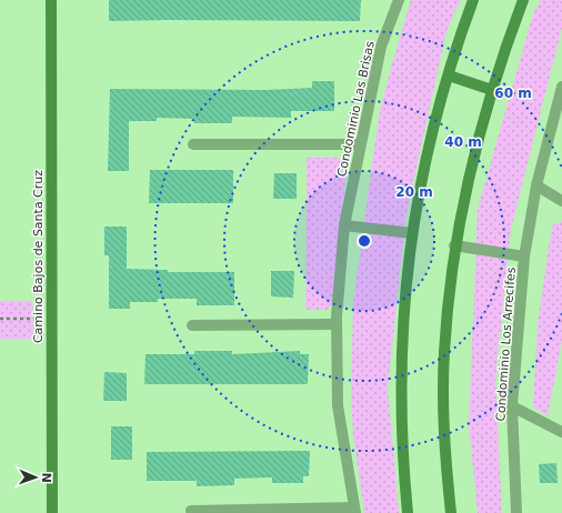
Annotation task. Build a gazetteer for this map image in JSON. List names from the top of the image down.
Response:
{
  "streets": {
    "street": ["Condominio Las Brisas", "Camino Bajos de Santa Cruz", "Condominio Los Arrecifes"]
  },
  "north": "right",
  "rings": ["60 m", "40 m", "20 m"]
}
